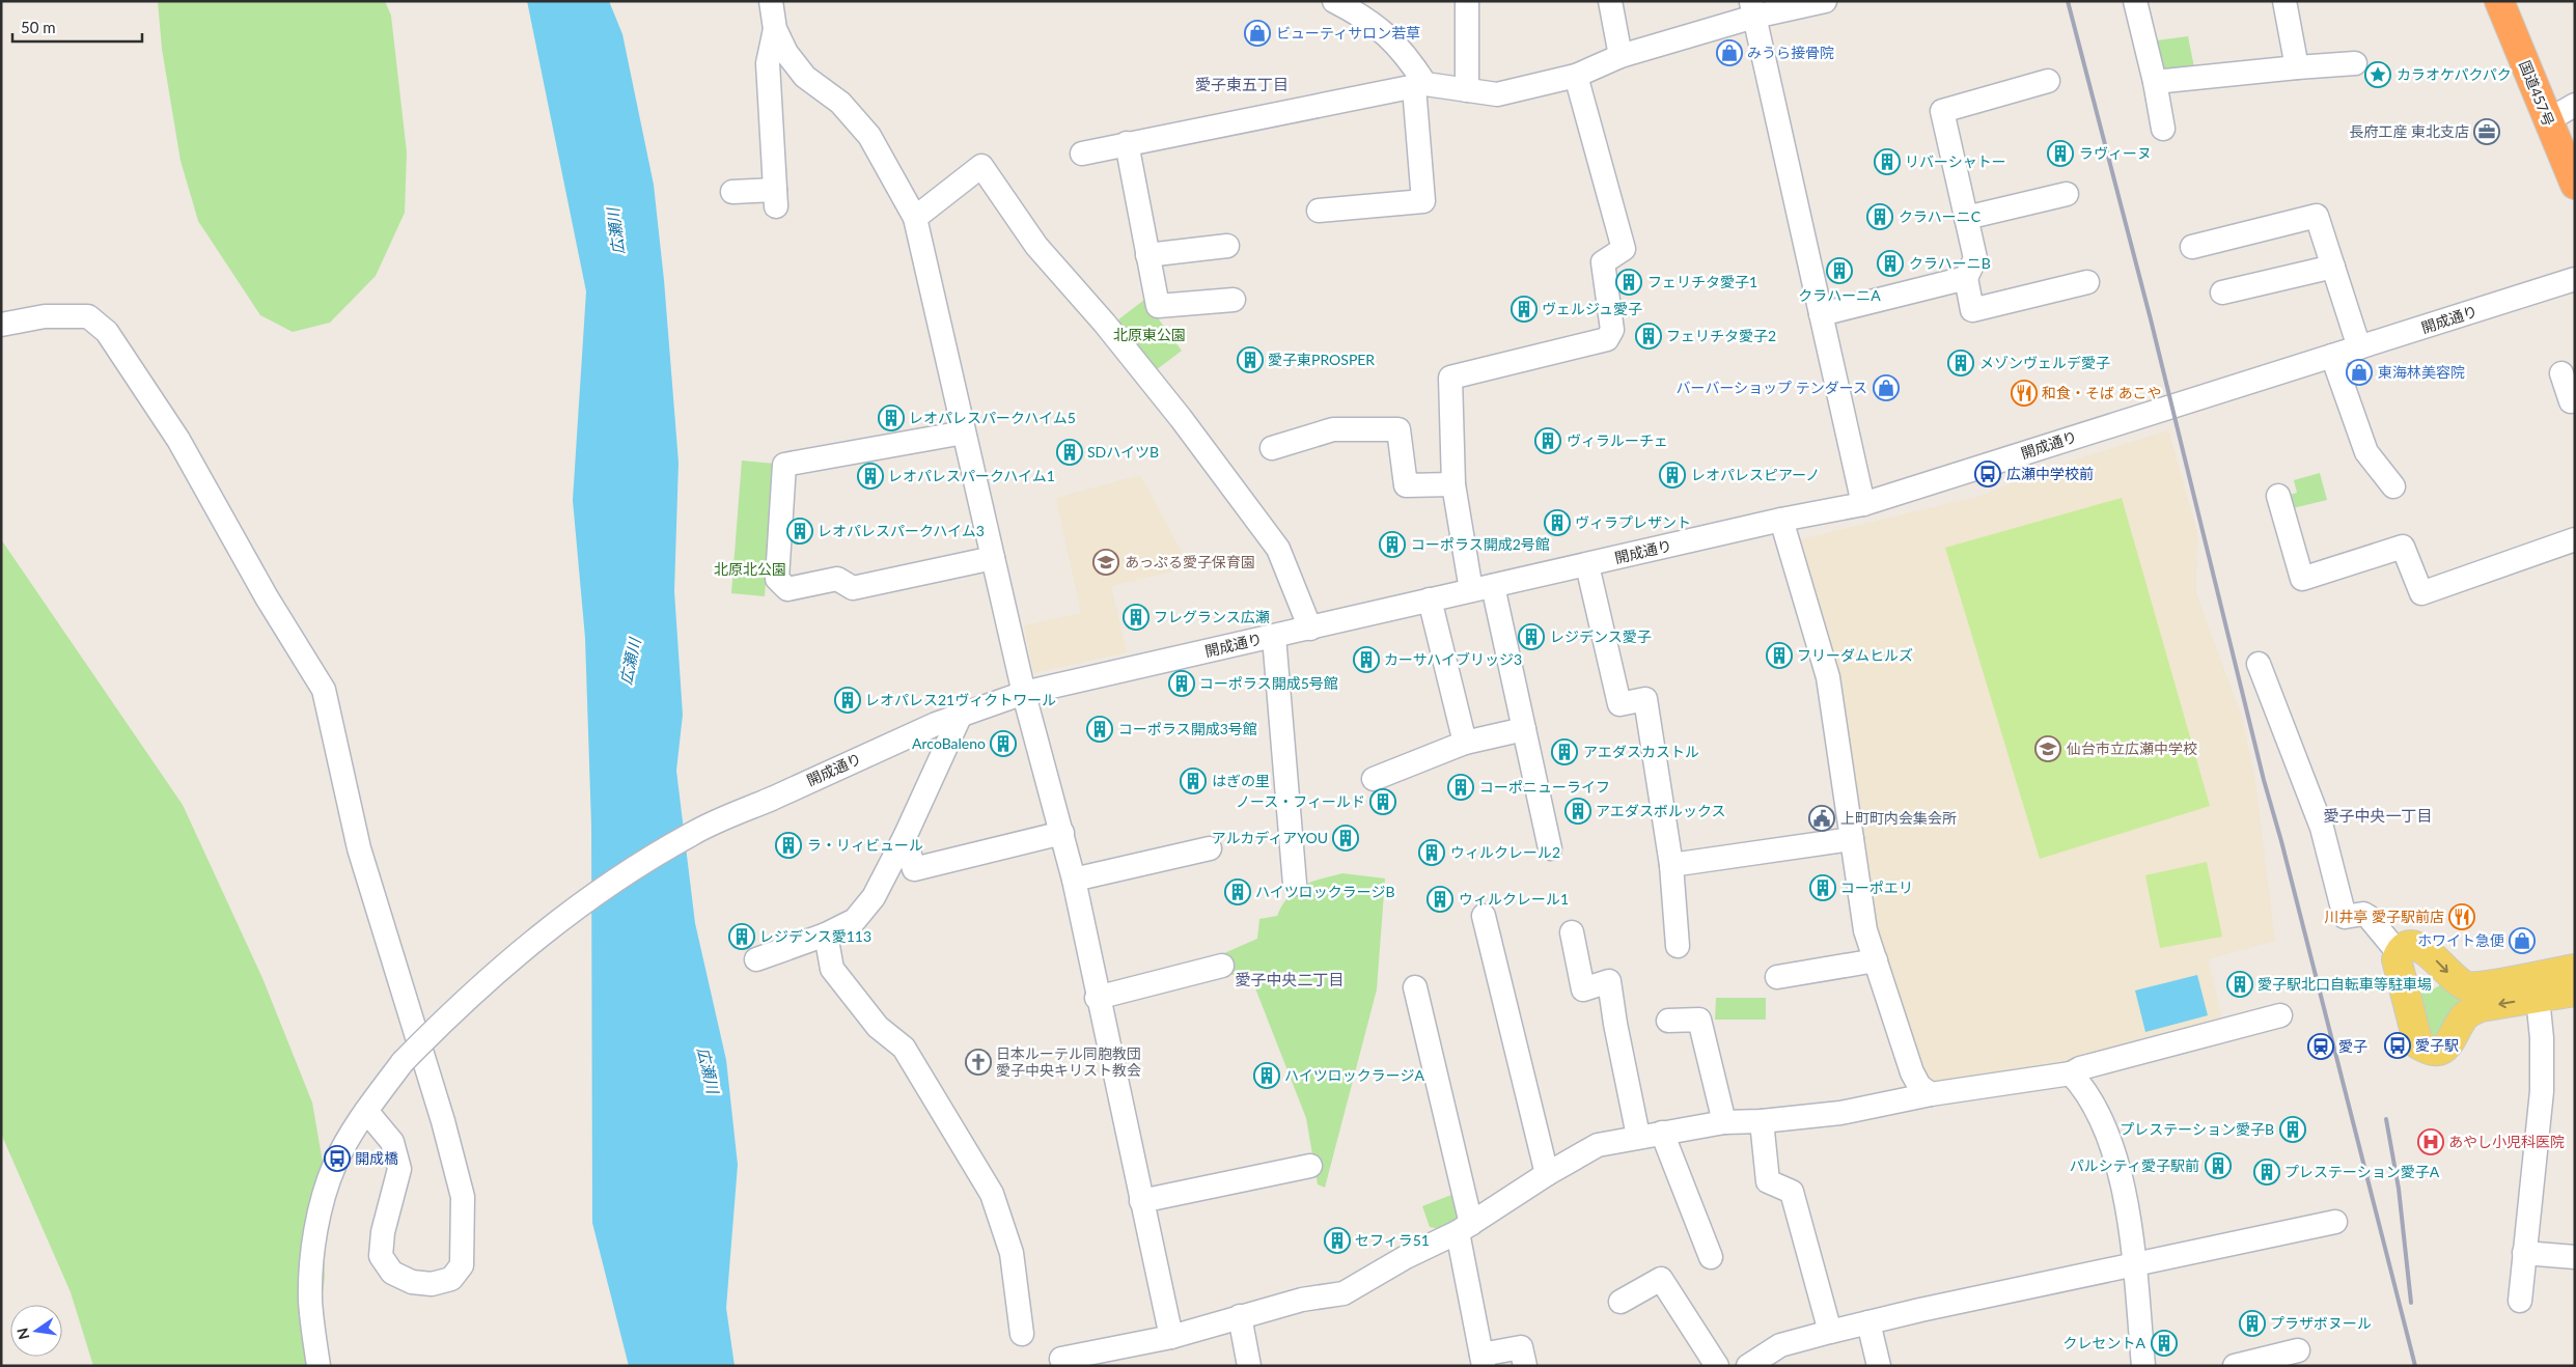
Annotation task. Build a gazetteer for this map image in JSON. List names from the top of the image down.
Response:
{
  "streets": {
    "highway": ["国道457号"],
    "street": ["開成通り"]
  },
  "districts": ["愛子東五丁目", "愛子中央一丁目", "愛子中央二丁目"],
  "water": ["広瀬川"],
  "parks": ["北原東公園", "北原北公園"],
  "places": {
    "shop": [
      "ビューティサロン若草",
      "みうら接骨院",
      "東海林美容院",
      "バーバーショップ テンダース",
      "ホワイト急便"
    ],
    "place": ["カラオケパクパク"],
    "office": ["長府工産 東北支店"],
    "building": [
      "ラヴィーヌ",
      "リバーシャトー",
      "クラハーニC",
      "クラハーニB",
      "クラハーニA",
      "フェリチタ愛子1",
      "ヴェルジュ愛子",
      "フェリチタ愛子2",
      "愛子東PROSPER",
      "メゾンヴェルデ愛子",
      "レオパレスパークハイム5",
      "ヴィラルーチェ",
      "SDハイツB",
      "レオパレスピアーノ",
      "レオパレスパークハイム1",
      "ヴィラプレザント",
      "レオパレスパークハイム3",
      "コーポラス開成2号館",
      "フレグランス広瀬",
      "レジデンス愛子",
      "フリーダムヒルズ",
      "カーサハイブリッジ3",
      "コーポラス開成5号館",
      "レオパレス21ヴィクトワール",
      "コーポラス開成3号館",
      "ArcoBaleno",
      "アエダスカストル",
      "はぎの里",
      "コーポニューライフ",
      "ノース・フィールド",
      "アエダスボルックス",
      "アルカディアYOU",
      "ラ・リィビュール",
      "ウィルクレール2",
      "コーポエリ",
      "ハイツロックラージB",
      "ウィルクレール1",
      "レジデンス愛113",
      "愛子駅北口自転車等駐車場",
      "ハイツロックラージA",
      "プレステーション愛子B",
      "パルシティ愛子駅前",
      "プレステーション愛子A",
      "セフィラ51",
      "プラザボヌール",
      "クレセントA"
    ],
    "restaurant": ["和食・そば あこや", "川井亭 愛子駅前店"],
    "bus stop": ["広瀬中学校前", "愛子駅", "開成橋"],
    "school or university": ["あっぷる愛子保育園", "仙台市立広瀬中学校"],
    "public building": ["上町町内会集会所"],
    "station": ["愛子"],
    "church": ["日本ルーテル同胞教団 愛子中央キリスト教会"],
    "hospital": ["あやし小児科医院"]
  },
  "scale_bar": "50 m",
  "north": "left"
}
